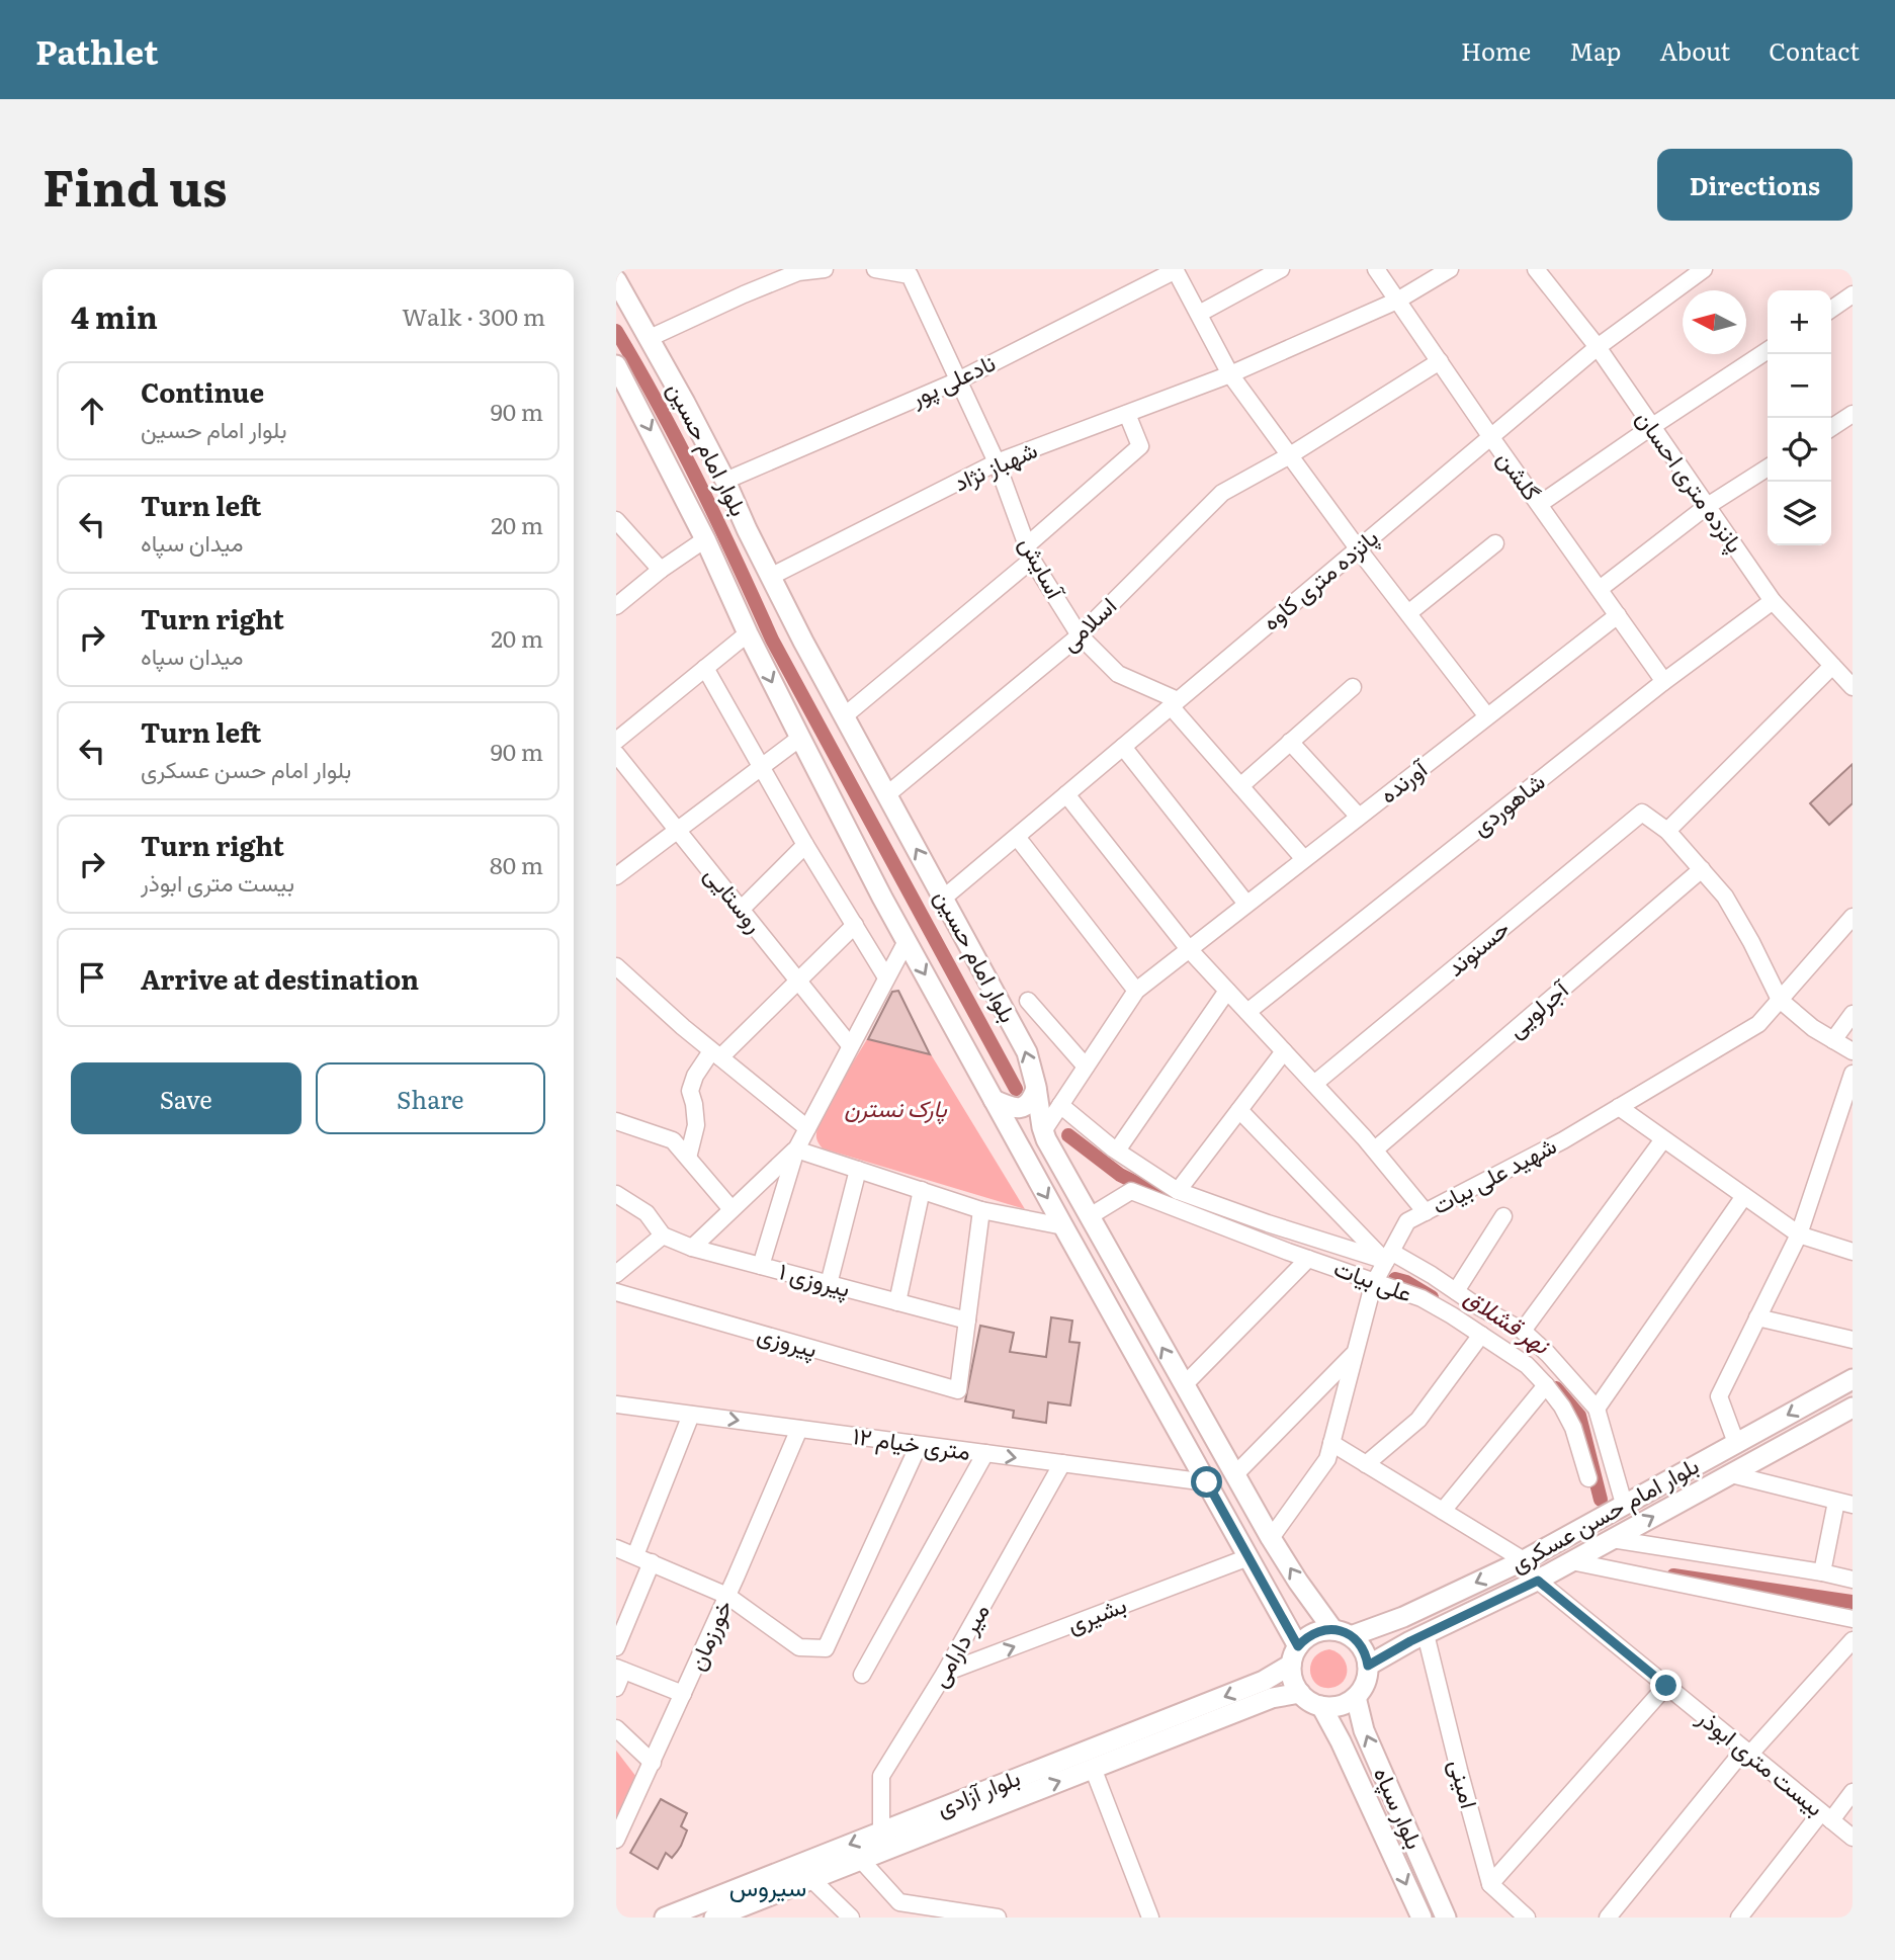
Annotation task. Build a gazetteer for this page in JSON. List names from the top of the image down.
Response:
{
  "streets": {
    "main road": [
      "بلوار امام حسین",
      "بلوار امام حسن عسکری",
      "بلوار آزادی",
      "بلوار سپاه"
    ],
    "street": [
      "نادعلی پور",
      "شهباز نژاد",
      "گلشن",
      "پانزده متری احسان",
      "آسایش",
      "پانزده متری کاوه",
      "اسلامی",
      "آورنده",
      "شاهوردی",
      "روستایی",
      "حسنوند",
      "آجرلویی",
      "شهید علی بیات",
      "پیروزی ۱",
      "علی بیات",
      "پیروزی",
      "۱۲ متری خیام",
      "بشیری",
      "خورزمان",
      "میر دارامی",
      "بیست متری ابوذر",
      "امینی"
    ]
  },
  "crossings": [
    ["نادعلی پور", "بلوار امام حسین"],
    ["نادعلی پور", "آسایش"],
    ["بلوار امام حسین", "شهباز نژاد"],
    ["بلوار امام حسین", "پانزده متری کاوه"],
    ["بلوار امام حسین", "اسلامی"],
    ["بلوار امام حسین", "آورنده"],
    ["بلوار امام حسین", "شهید علی بیات"],
    ["بلوار امام حسین", "علی بیات"],
    ["بلوار امام حسین", "۱۲ متری خیام"],
    ["بلوار امام حسین", "بلوار امام حسن عسکری"],
    ["بلوار امام حسین", "بشیری"],
    ["بلوار امام حسین", "بلوار آزادی"],
    ["بلوار امام حسین", "بلوار سپاه"],
    ["شهباز نژاد", "گلشن"],
    ["شهباز نژاد", "آسایش"],
    ["گلشن", "پانزده متری کاوه"],
    ["گلشن", "اسلامی"],
    ["گلشن", "آورنده"],
    ["گلشن", "شاهوردی"],
    ["پانزده متری احسان", "پانزده متری کاوه"],
    ["پانزده متری احسان", "شاهوردی"],
    ["آسایش", "پانزده متری کاوه"],
    ["آسایش", "اسلامی"],
    ["آورنده", "علی بیات"],
    ["شهید علی بیات", "علی بیات"],
    ["پیروزی ۱", "پیروزی"],
    ["۱۲ متری خیام", "خورزمان"],
    ["۱۲ متری خیام", "میر دارامی"],
    ["بلوار امام حسن عسکری", "بیست متری ابوذر"],
    ["بلوار امام حسن عسکری", "امینی"],
    ["بلوار امام حسن عسکری", "بلوار آزادی"],
    ["بلوار امام حسن عسکری", "بلوار سپاه"],
    ["بشیری", "میر دارامی"],
    ["میر دارامی", "بلوار آزادی"],
    ["بلوار آزادی", "بلوار سپاه"]
  ],
  "one_way": ["بشیری"],
  "districts": ["سیروس"],
  "water": ["نهر قشلاق"],
  "parks": ["پارک نسترن"],
  "north": "left",
  "page": {
    "header": "Pathlet",
    "nav": [
      "Home",
      "Map",
      "About",
      "Contact"
    ],
    "title": "Find us",
    "buttons": [
      "Directions",
      ["Save", "Share"]
    ],
    "heading": ["4 min", "Walk · 300 m"],
    "map_buttons": ["+", "−"],
    "list": [
      ["Continue", "بلوار امام حسین", "90 m"],
      ["Turn left", "میدان سپاه", "20 m"],
      ["Turn right", "میدان سپاه", "20 m"],
      ["Turn left", "بلوار امام حسن عسکری", "90 m"],
      ["Turn right", "بیست متری ابوذر", "80 m"],
      "Arrive at destination"
    ]
  }
}
